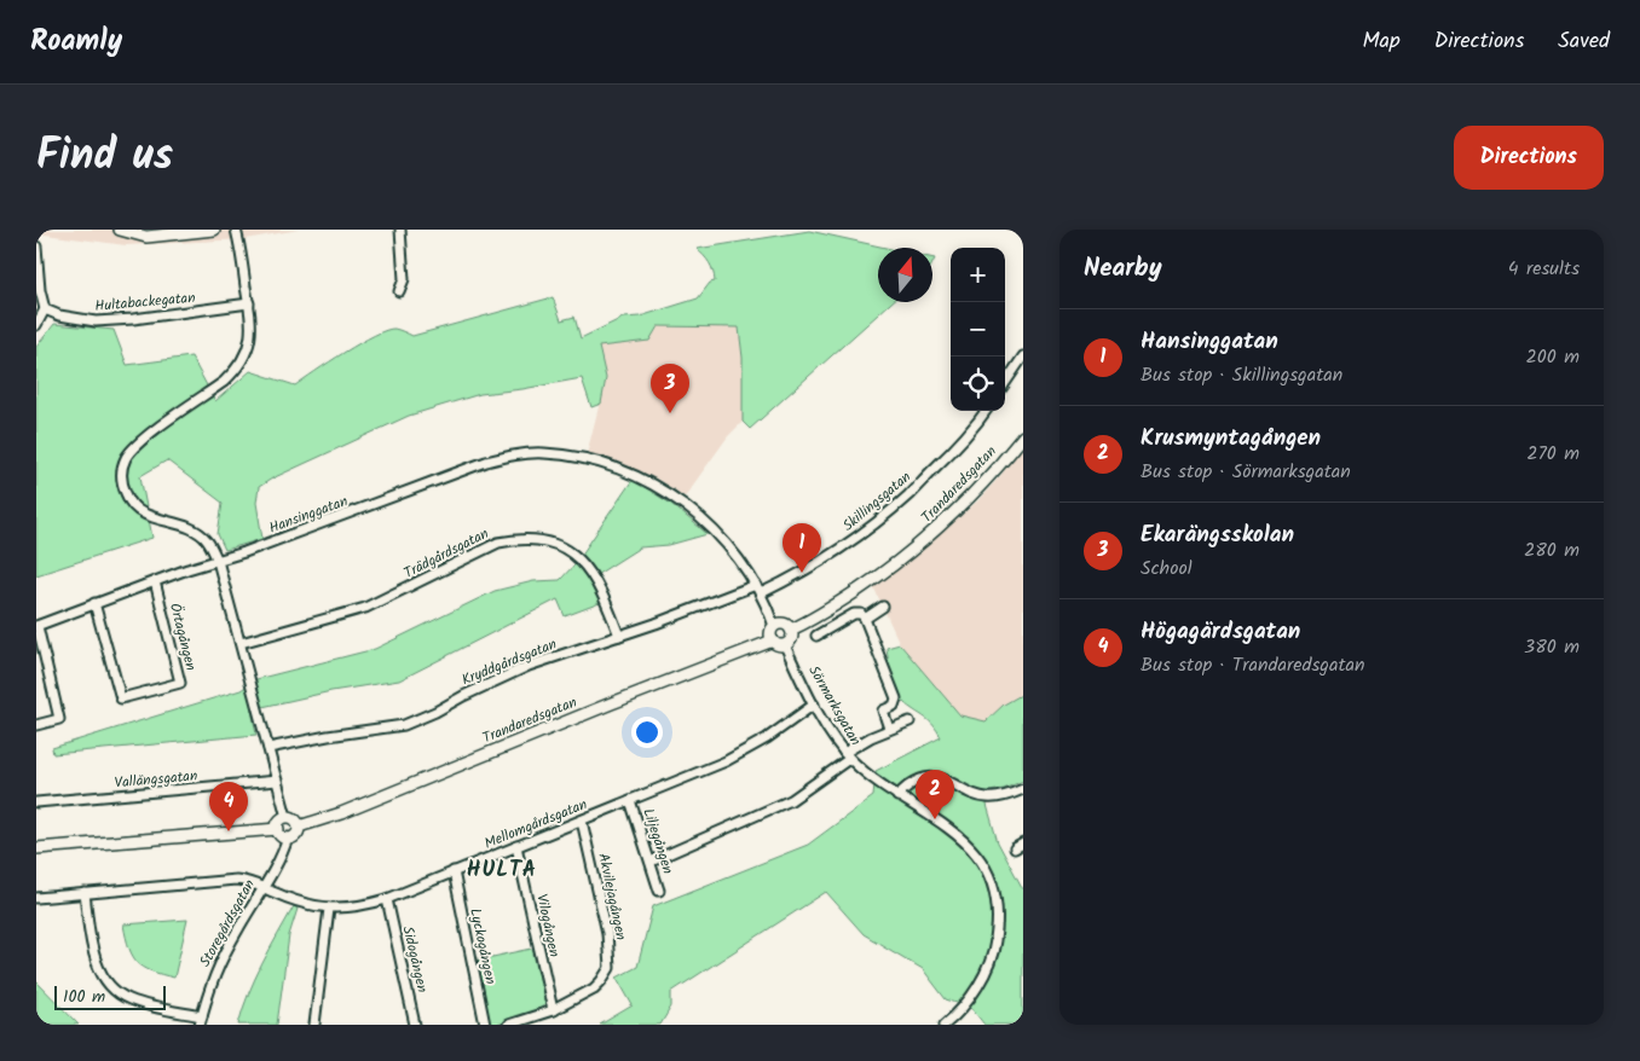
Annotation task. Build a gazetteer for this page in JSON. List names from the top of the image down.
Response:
{
  "streets": {
    "street": [
      "Hultabackegatan",
      "Trandaredsgatan",
      "Skillingsgatan",
      "Hansinggatan",
      "Trädgårdsgatan",
      "Örtagången",
      "Kryddgårdsgatan",
      "Sörmarksgatan",
      "Vallängsgatan",
      "Mellomgårdsgatan",
      "Liljegången",
      "Akvilejagången",
      "Storegårdsgatan",
      "Vilogången",
      "Lyckogången",
      "Sidogången"
    ]
  },
  "crossings": [
    ["Trandaredsgatan", "Hansinggatan"],
    ["Trandaredsgatan", "Sörmarksgatan"],
    ["Trandaredsgatan", "Storegårdsgatan"],
    ["Skillingsgatan", "Hansinggatan"],
    ["Skillingsgatan", "Kryddgårdsgatan"],
    ["Hansinggatan", "Örtagången"],
    ["Hansinggatan", "Kryddgårdsgatan"],
    ["Hansinggatan", "Sörmarksgatan"],
    ["Trädgårdsgatan", "Kryddgårdsgatan"],
    ["Sörmarksgatan", "Mellomgårdsgatan"],
    ["Mellomgårdsgatan", "Liljegången"],
    ["Mellomgårdsgatan", "Akvilejagången"],
    ["Mellomgårdsgatan", "Storegårdsgatan"],
    ["Mellomgårdsgatan", "Vilogången"],
    ["Mellomgårdsgatan", "Lyckogången"],
    ["Mellomgårdsgatan", "Sidogången"],
    ["Akvilejagången", "Vilogången"]
  ],
  "districts": ["HULTA"],
  "scale_bar": "100 m",
  "north": "top",
  "page": {
    "header": "Roamly",
    "nav": ["Map", "Directions", "Saved"],
    "title": "Find us",
    "buttons": "Directions",
    "heading": ["Nearby", "4 results"],
    "map_buttons": ["+", "−"],
    "list": [
      {
        "mark": "1",
        "name": "Hansinggatan",
        "note": "Bus stop · Skillingsgatan",
        "value": "200 m"
      },
      {
        "mark": "2",
        "name": "Krusmyntagången",
        "note": "Bus stop · Sörmarksgatan",
        "value": "270 m"
      },
      {
        "mark": "3",
        "name": "Ekarängsskolan",
        "note": "School",
        "value": "280 m"
      },
      {
        "mark": "4",
        "name": "Högagärdsgatan",
        "note": "Bus stop · Trandaredsgatan",
        "value": "380 m"
      }
    ],
    "pins": [
      "3",
      "1",
      "2",
      "4"
    ],
    "scale": "100 m"
  }
}
